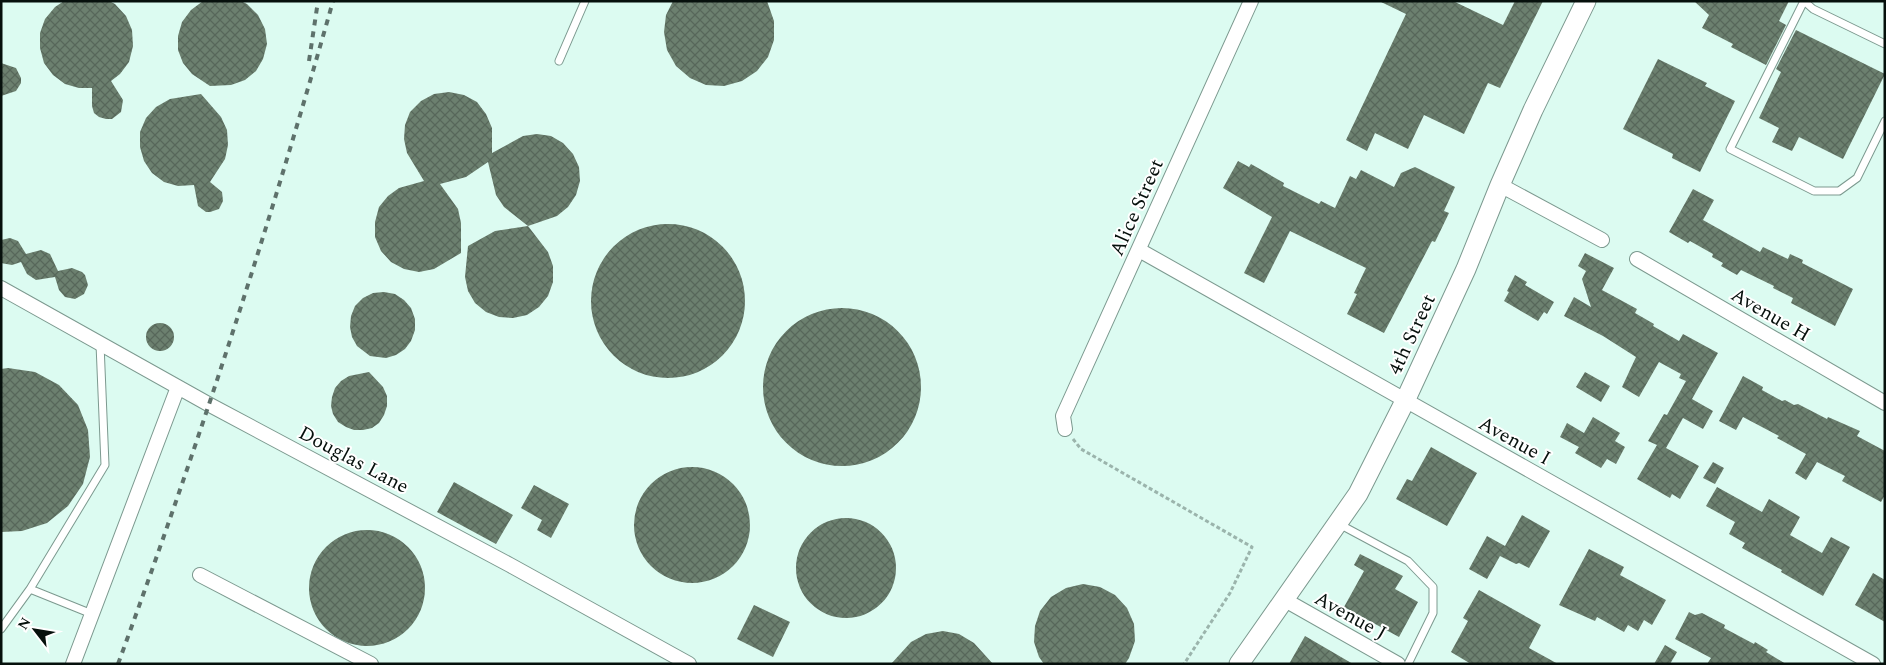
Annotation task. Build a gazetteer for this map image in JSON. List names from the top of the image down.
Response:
{
  "streets": {
    "main road": ["4th Street"],
    "street": [
      "Alice Street",
      "Avenue H",
      "Avenue I",
      "Douglas Lane",
      "Avenue J"
    ]
  },
  "crossings": [
    ["Alice Street", "Avenue I"],
    ["4th Street", "Avenue I"],
    ["4th Street", "Avenue J"]
  ],
  "north": "top left"
}
